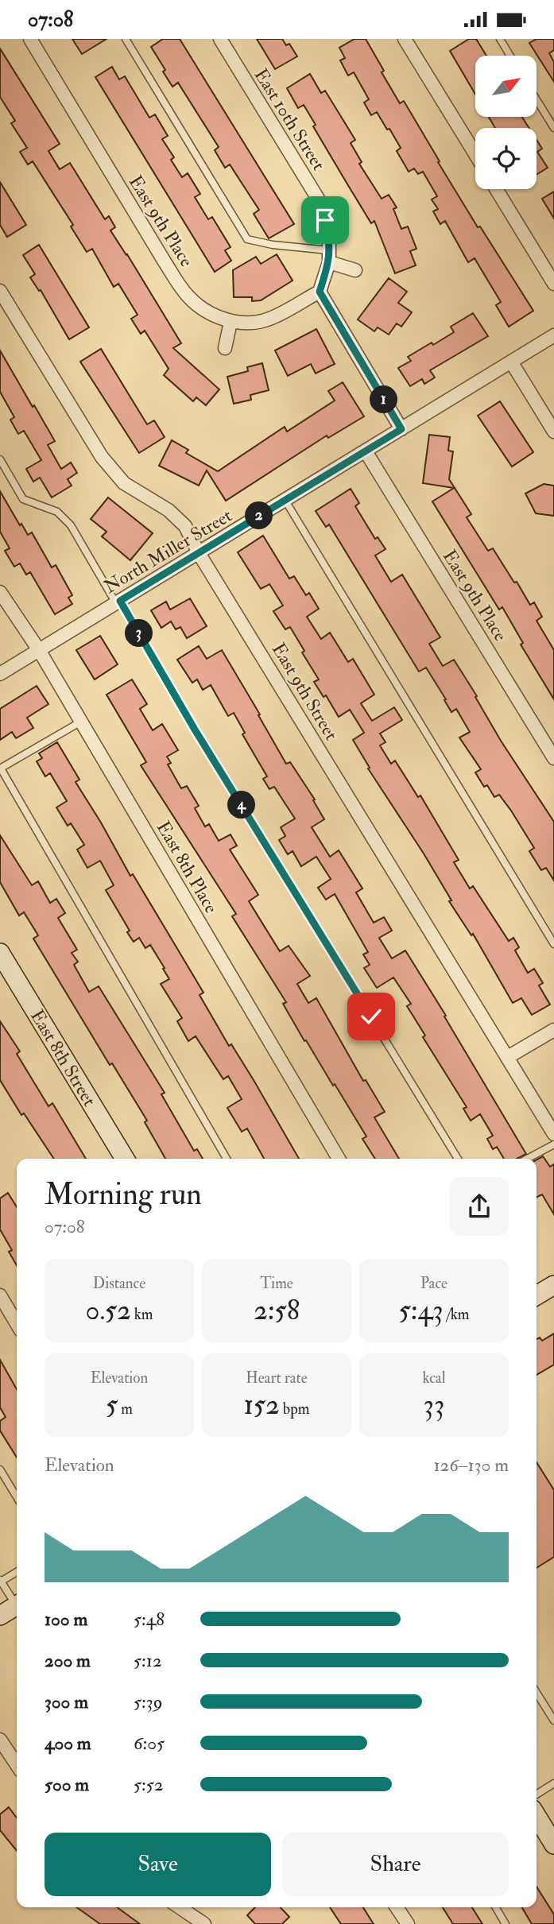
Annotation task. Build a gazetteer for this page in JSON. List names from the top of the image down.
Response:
{
  "streets": {
    "street": [
      "East 10th Street",
      "East 9th Place",
      "North Miller Street",
      "East 9th Street",
      "East 8th Place",
      "East 8th Street"
    ]
  },
  "crossings": [
    ["East 10th Street", "East 9th Place"],
    ["East 9th Place", "North Miller Street"],
    ["North Miller Street", "East 9th Street"],
    ["North Miller Street", "East 8th Place"]
  ],
  "north": "top right",
  "page": {
    "status": "07:08",
    "pins": [
      "1",
      "2",
      "3",
      "4"
    ],
    "heading": ["Morning run", "07:08"],
    "stats": [
      ["Distance", "0.52 km"],
      ["Time", "2:58"],
      ["Pace", "5:43 /km"],
      ["Elevation", "5 m"],
      ["Heart rate", "152 bpm"],
      ["kcal", "33"]
    ],
    "chart": ["Elevation", "126–130 m"],
    "list": [
      {
        "name": "100 m",
        "note": "5:48"
      },
      {
        "name": "200 m",
        "note": "5:12"
      },
      {
        "name": "300 m",
        "note": "5:39"
      },
      {
        "name": "400 m",
        "note": "6:05"
      },
      {
        "name": "500 m",
        "note": "5:52"
      }
    ],
    "buttons": ["Save", "Share"]
  }
}
